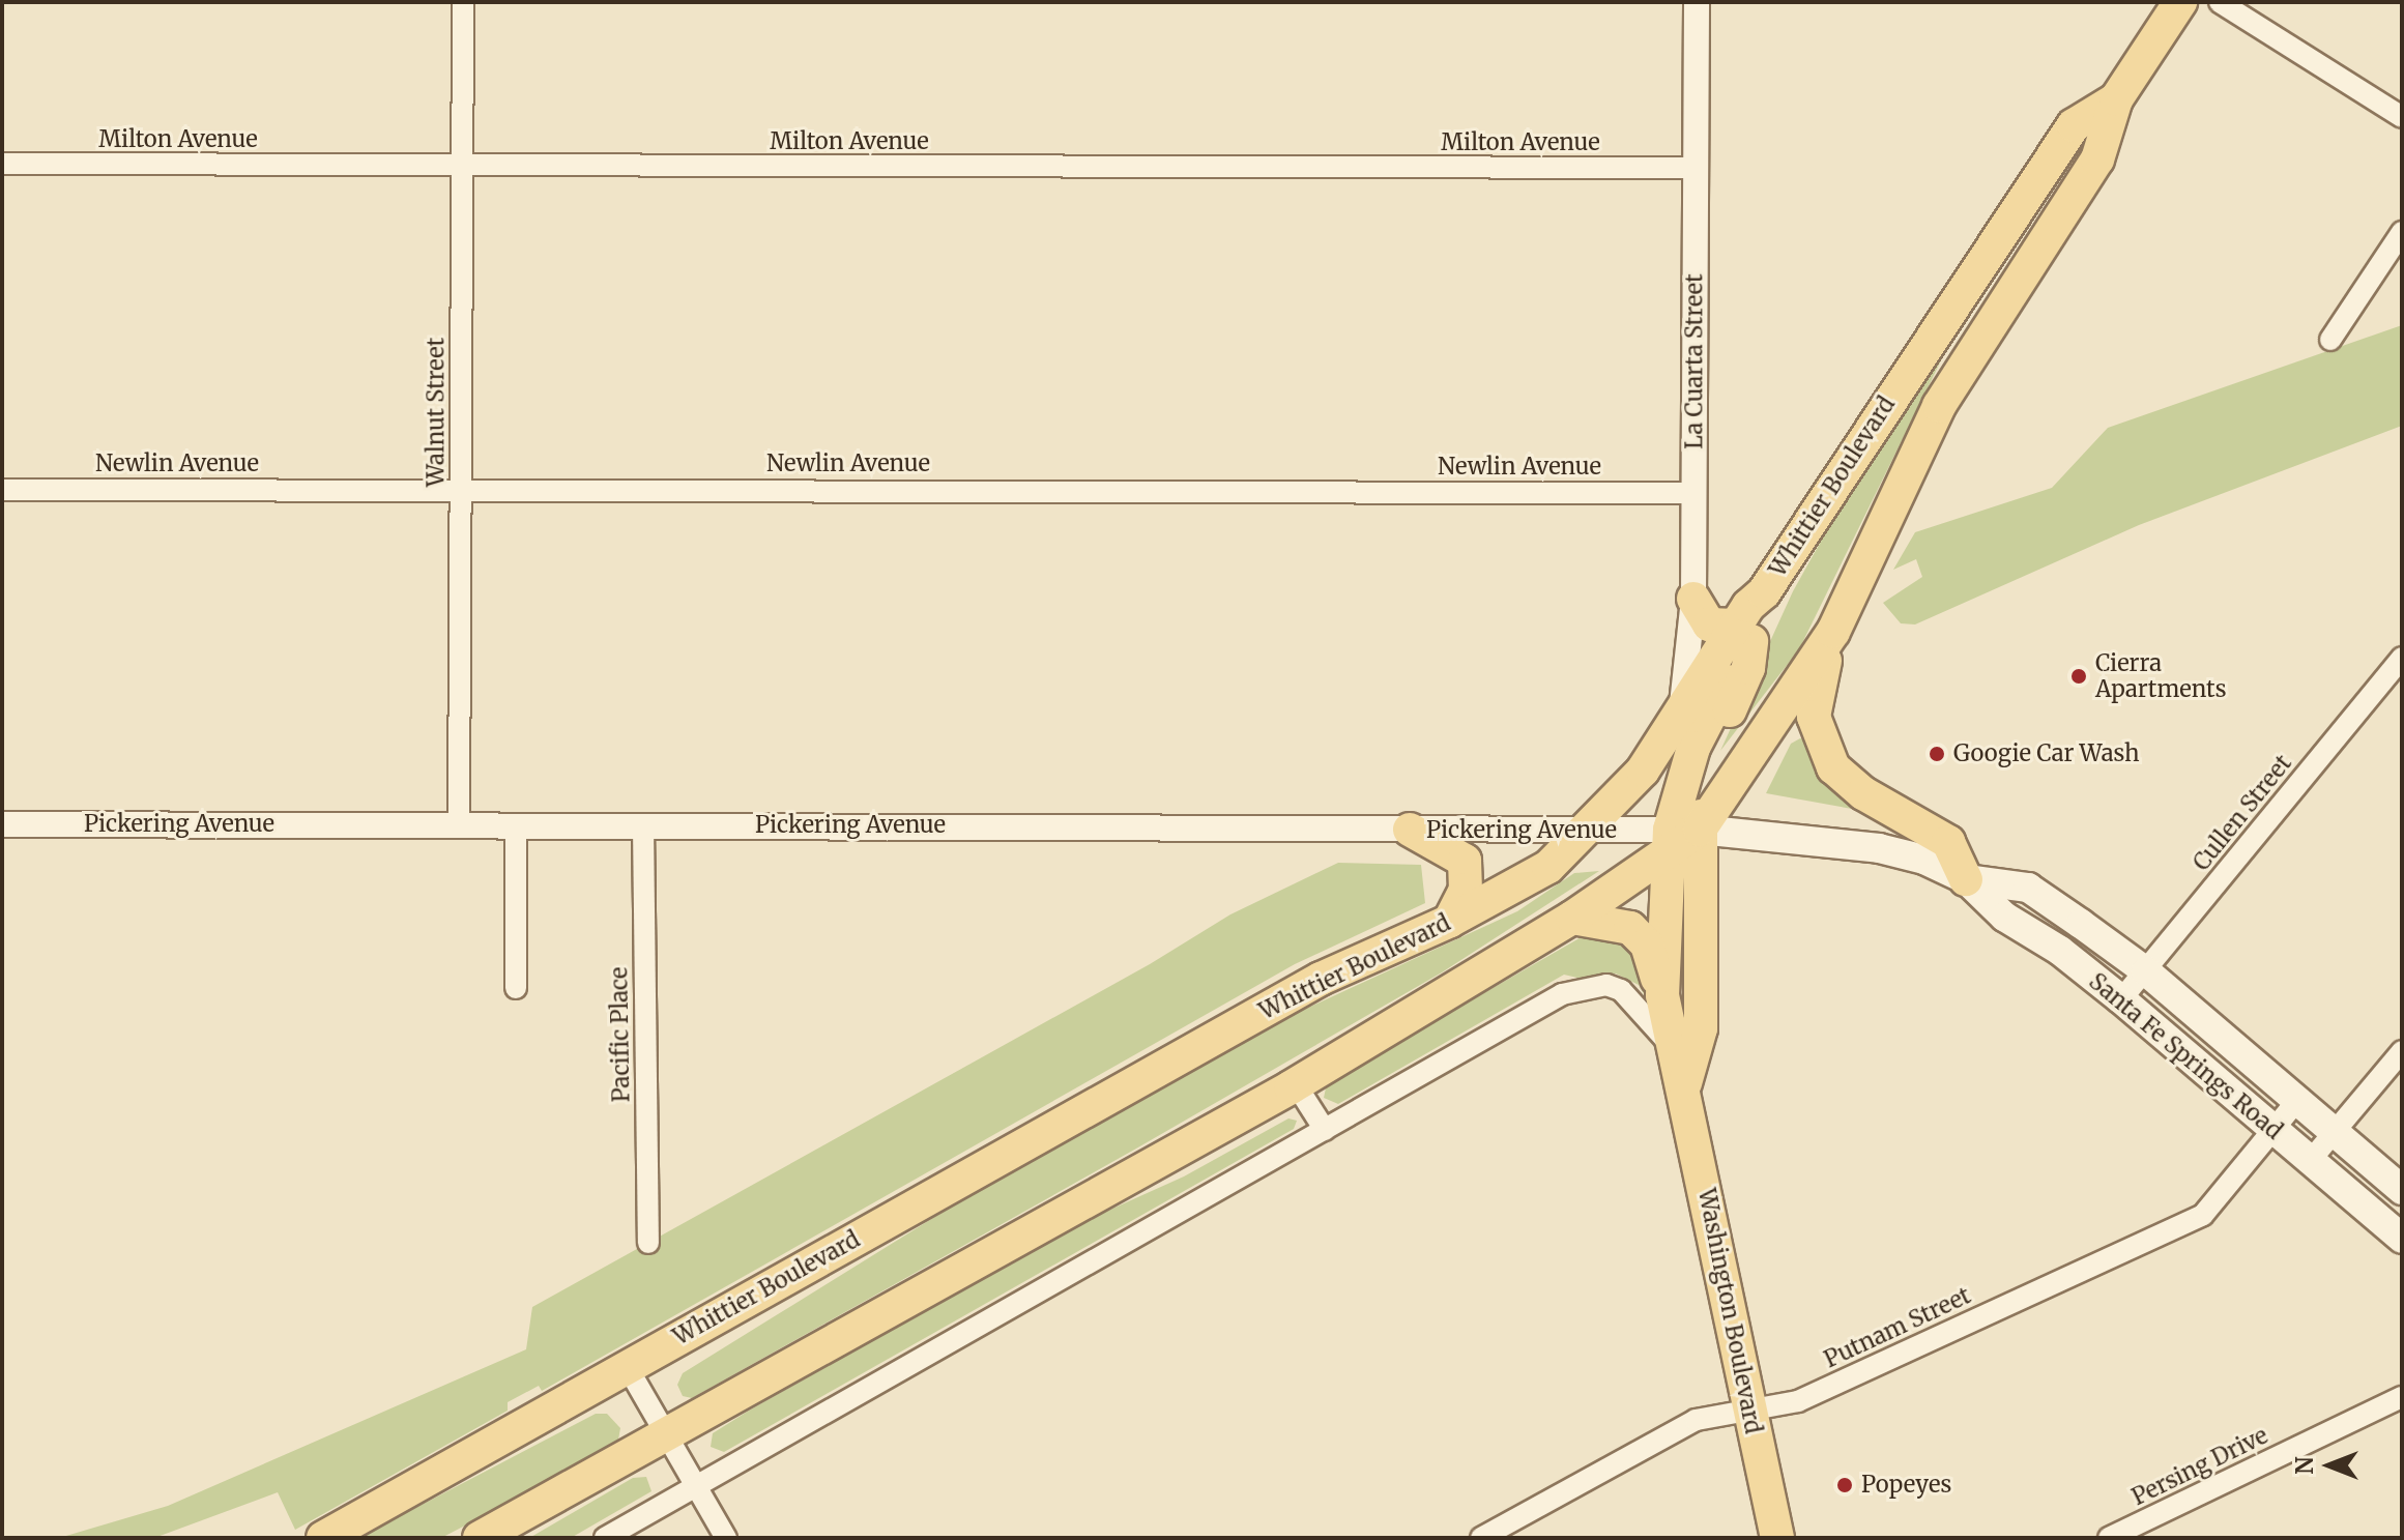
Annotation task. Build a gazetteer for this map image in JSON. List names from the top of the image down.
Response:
{
  "streets": {
    "main road": ["Whittier Boulevard", "Santa Fe Springs Road", "Washington Boulevard"],
    "street": [
      "Milton Avenue",
      "La Cuarta Street",
      "Walnut Street",
      "Newlin Avenue",
      "Cullen Street",
      "Pickering Avenue",
      "Pacific Place",
      "Putnam Street",
      "Persing Drive"
    ]
  },
  "crossings": [
    ["Milton Avenue", "La Cuarta Street"],
    ["Milton Avenue", "Walnut Street"],
    ["La Cuarta Street", "Newlin Avenue"],
    ["La Cuarta Street", "Whittier Boulevard"],
    ["Walnut Street", "Newlin Avenue"],
    ["Walnut Street", "Pickering Avenue"],
    ["Whittier Boulevard", "Pickering Avenue"],
    ["Whittier Boulevard", "Santa Fe Springs Road"],
    ["Whittier Boulevard", "Washington Boulevard"],
    ["Cullen Street", "Santa Fe Springs Road"],
    ["Pickering Avenue", "Pacific Place"],
    ["Pickering Avenue", "Santa Fe Springs Road"],
    ["Pickering Avenue", "Washington Boulevard"],
    ["Santa Fe Springs Road", "Washington Boulevard"],
    ["Santa Fe Springs Road", "Putnam Street"],
    ["Washington Boulevard", "Putnam Street"]
  ],
  "places": ["Cierra Apartments", "Googie Car Wash", "Popeyes"],
  "north": "left"
}
